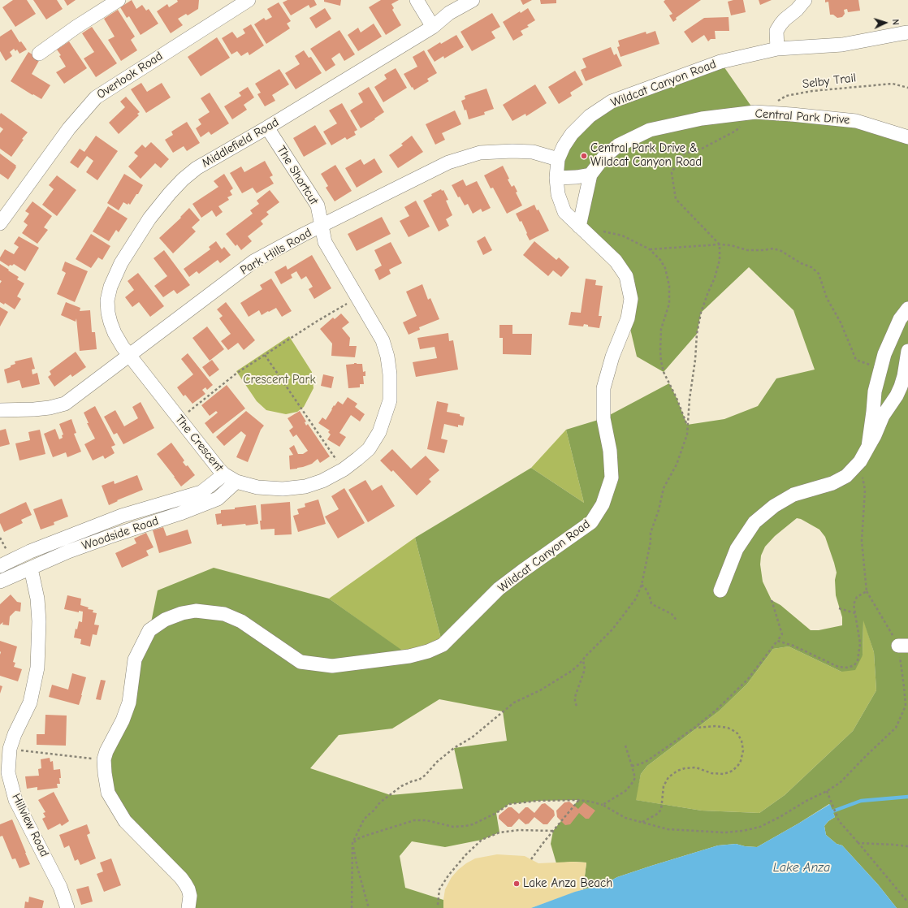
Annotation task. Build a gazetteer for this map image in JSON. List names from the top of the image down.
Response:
{
  "streets": {
    "street": [
      "Overlook Road",
      "Wildcat Canyon Road",
      "Central Park Drive",
      "Middlefield Road",
      "The Shortcut",
      "Park Hills Road",
      "The Crescent",
      "Woodside Road",
      "Hillview Road"
    ],
    "path": ["Selby Trail"]
  },
  "crossings": [
    ["Wildcat Canyon Road", "Central Park Drive"],
    ["Wildcat Canyon Road", "Park Hills Road"],
    ["Middlefield Road", "The Shortcut"],
    ["Middlefield Road", "Park Hills Road"],
    ["Middlefield Road", "The Crescent"],
    ["The Shortcut", "Park Hills Road"],
    ["The Shortcut", "The Crescent"],
    ["Park Hills Road", "The Crescent"],
    ["The Crescent", "Woodside Road"],
    ["Woodside Road", "Hillview Road"]
  ],
  "water": ["Lake Anza"],
  "parks": ["Crescent Park"],
  "places": ["Central Park Drive & Wildcat Canyon Road", "Lake Anza Beach"],
  "north": "right"
}
